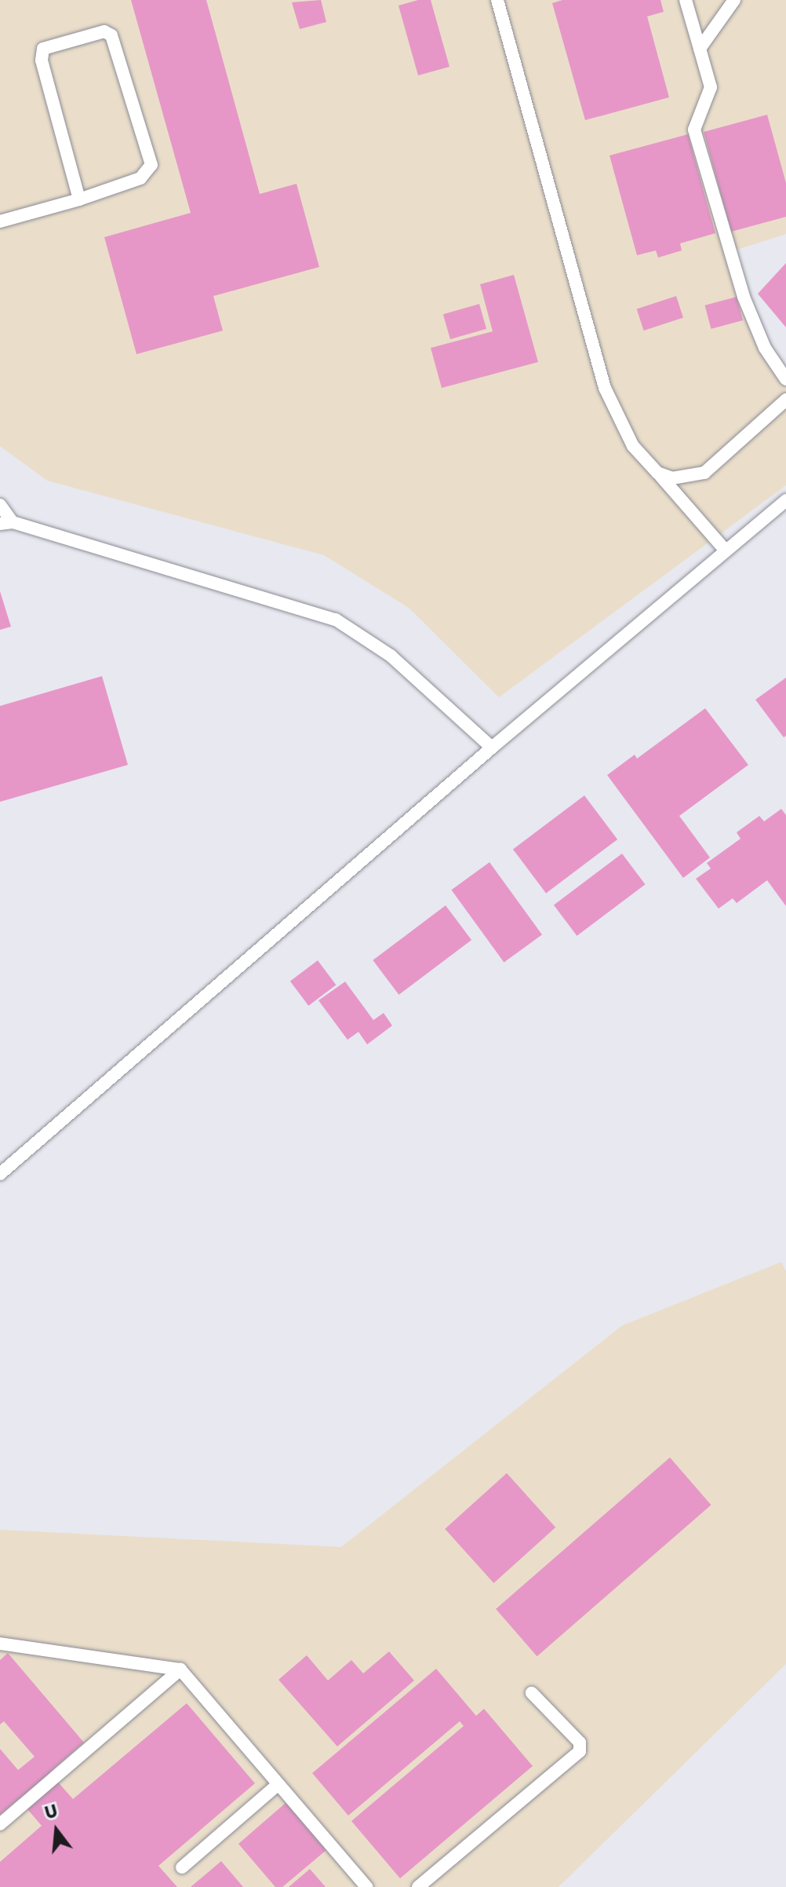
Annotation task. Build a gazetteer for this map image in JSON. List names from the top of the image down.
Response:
{
  "north": "top"
}
